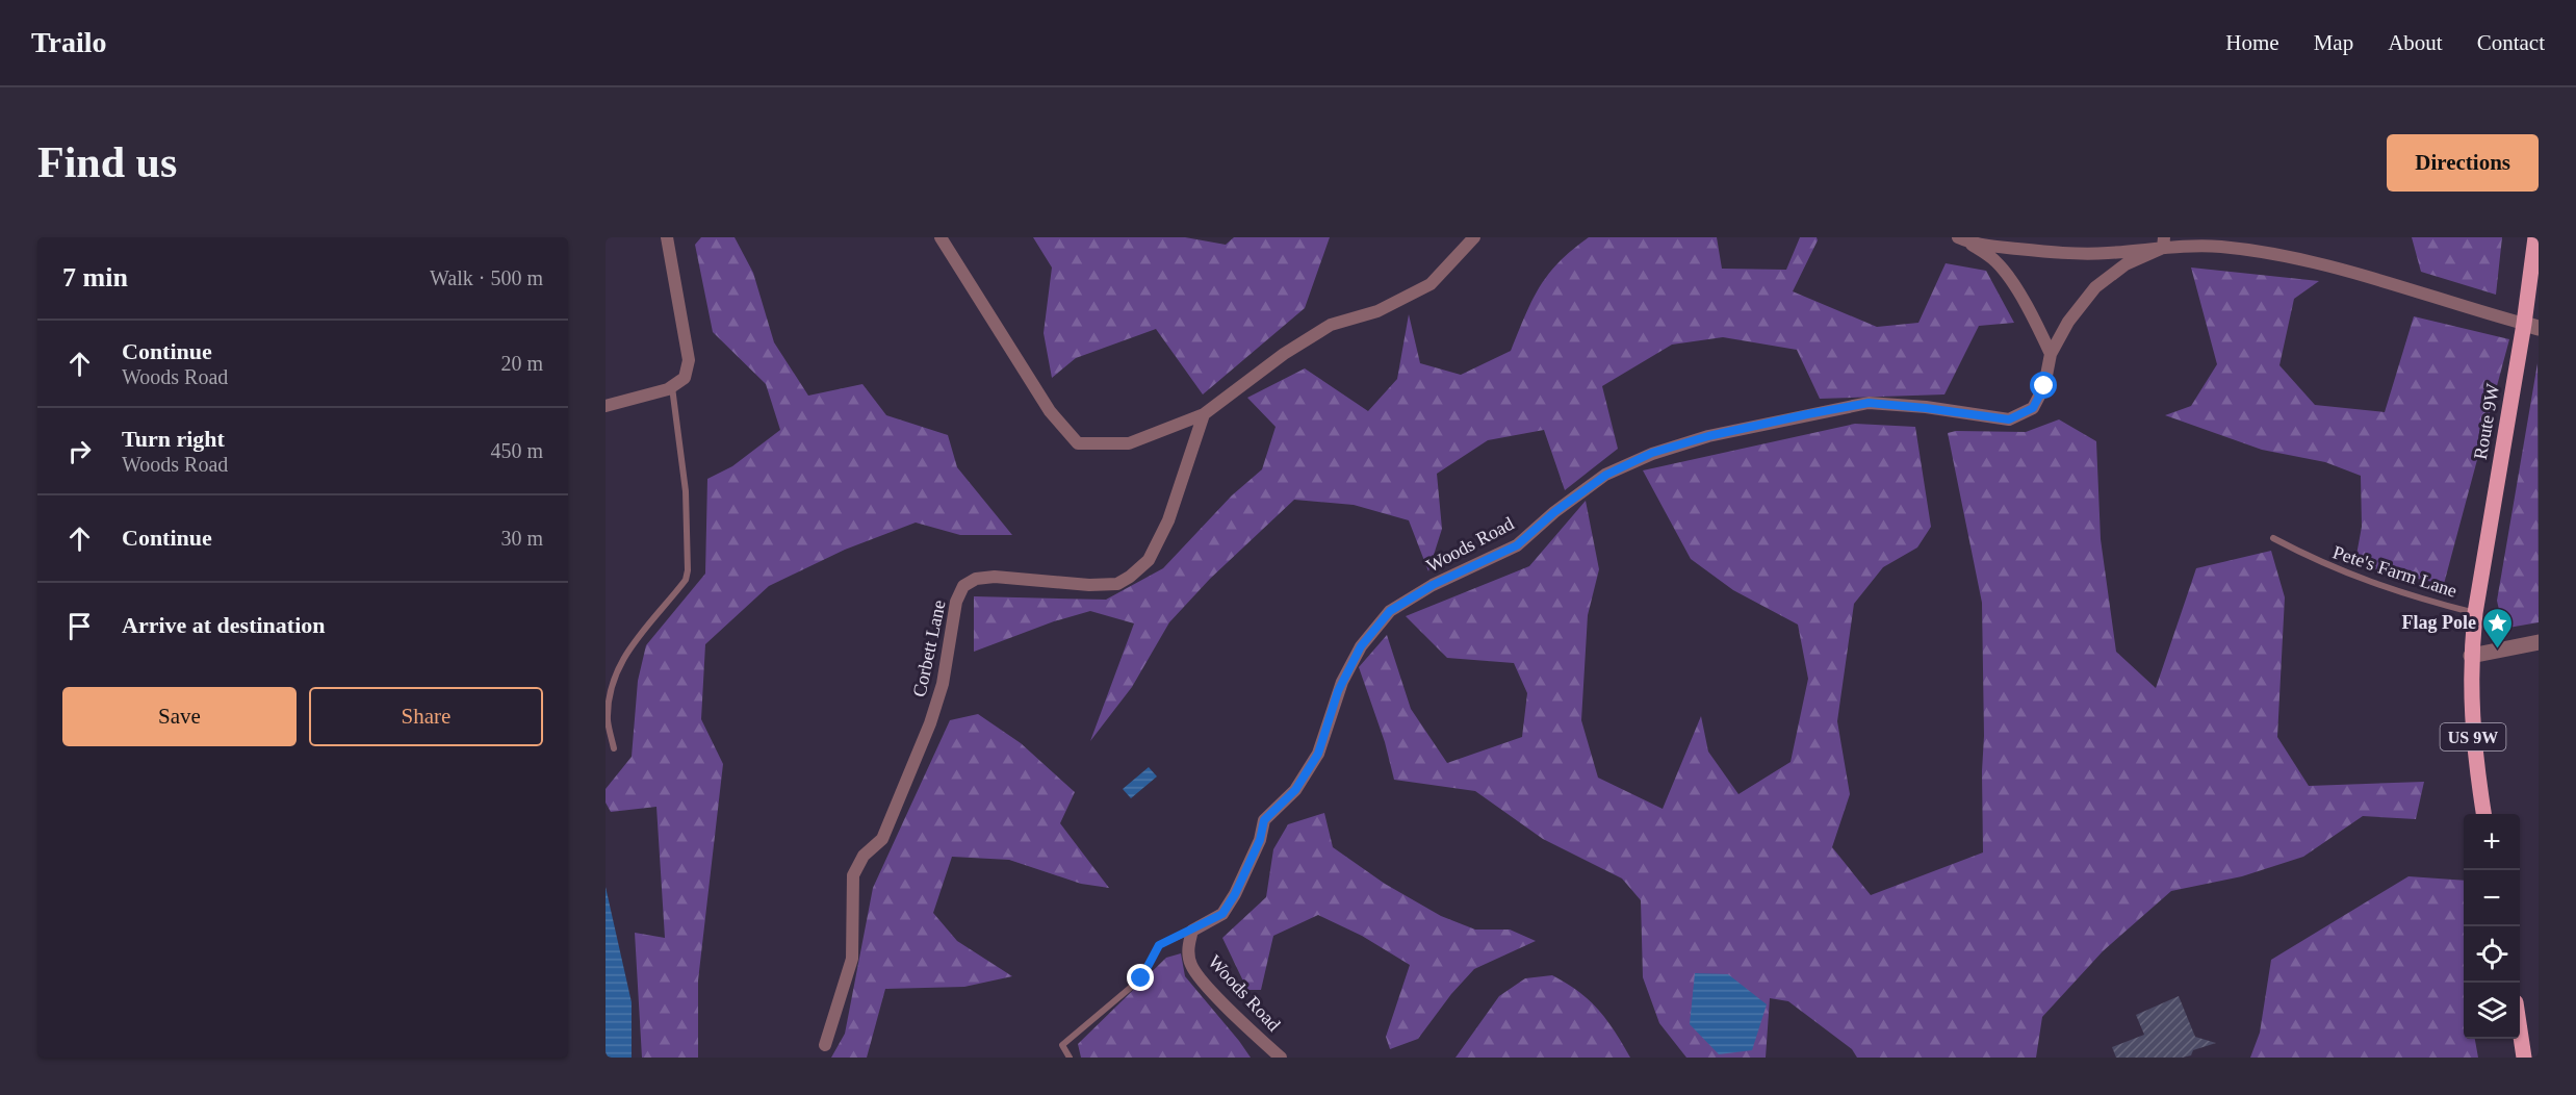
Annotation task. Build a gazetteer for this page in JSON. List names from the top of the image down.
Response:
{
  "streets": {
    "main road": ["Route 9W", "US 9W"],
    "street": ["Woods Road", "Corbett Lane"],
    "lane": ["Pete's Farm Lane"]
  },
  "crossings": [
    ["Route 9W", "Pete's Farm Lane"],
    ["Route 9W", "US 9W"],
    ["Pete's Farm Lane", "US 9W"]
  ],
  "places": {
    "place": ["Flag Pole"]
  },
  "page": {
    "header": "Trailo",
    "nav": [
      "Home",
      "Map",
      "About",
      "Contact"
    ],
    "buttons": [
      "Directions",
      ["Save", "Share"]
    ],
    "title": "Find us",
    "heading": ["7 min", "Walk · 500 m"],
    "list": [
      ["Continue", "Woods Road", "20 m"],
      ["Turn right", "Woods Road", "450 m"],
      ["Continue", "30 m"],
      "Arrive at destination"
    ],
    "map_buttons": ["+", "−"]
  }
}
